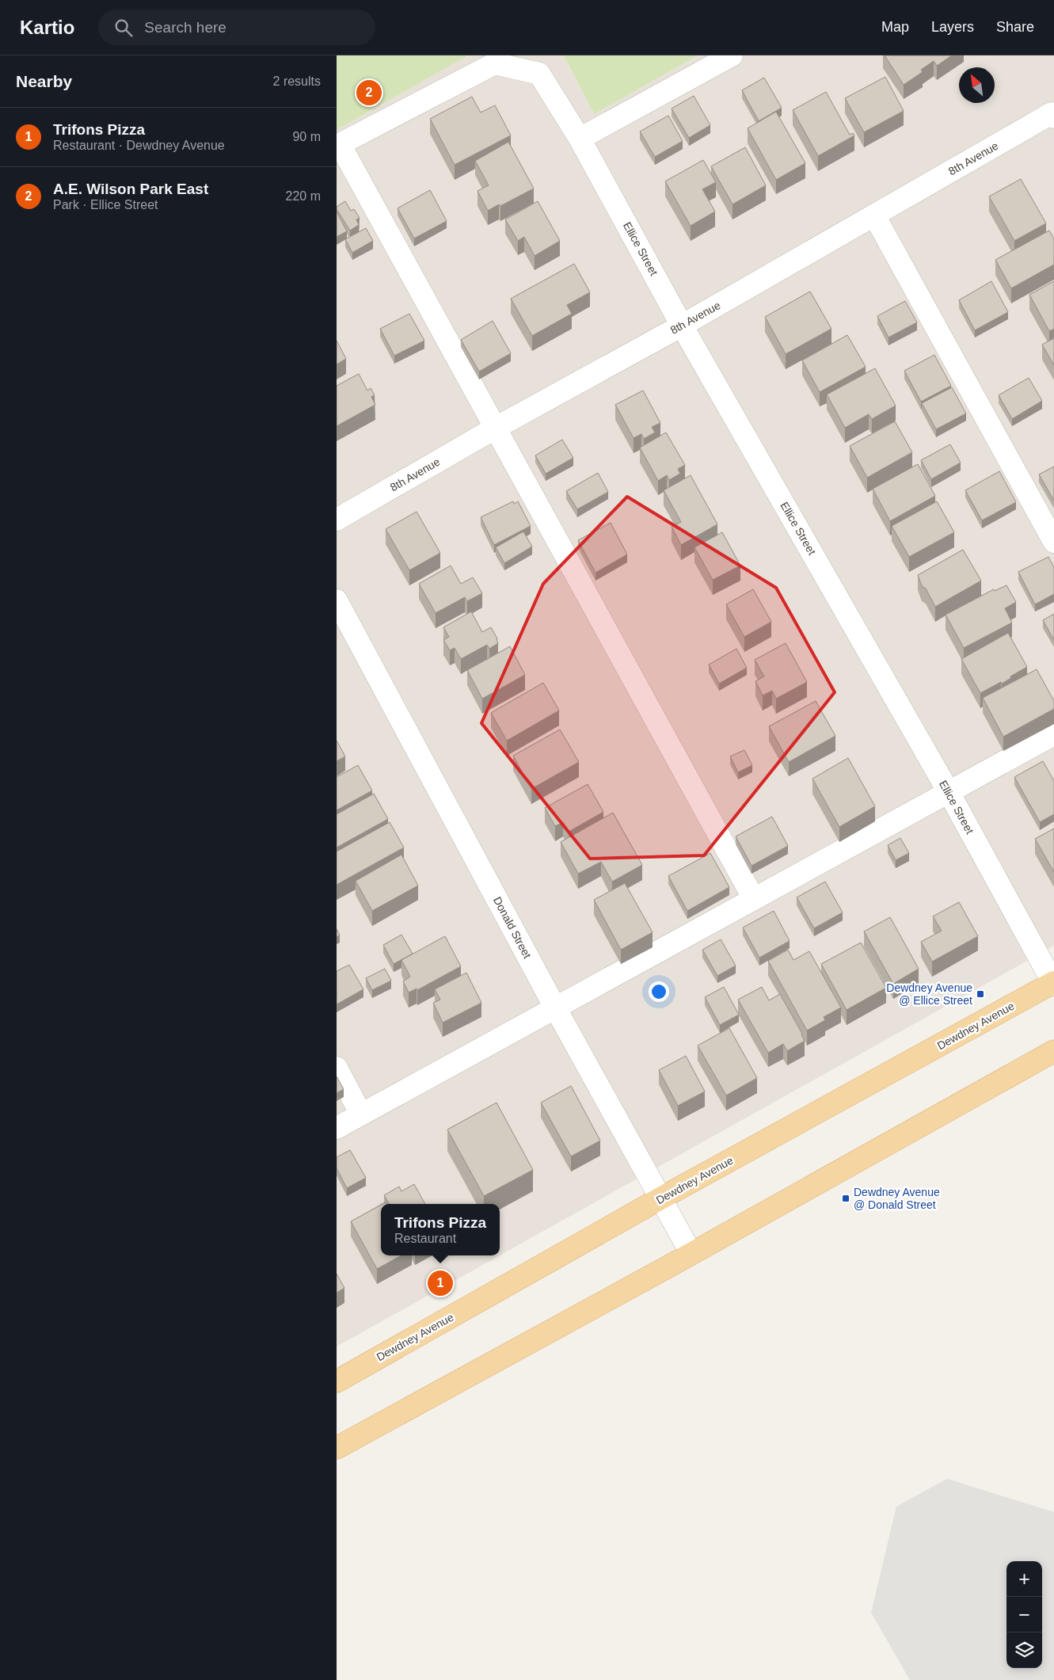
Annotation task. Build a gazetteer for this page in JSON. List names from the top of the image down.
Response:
{
  "streets": {
    "main road": ["Dewdney Avenue"],
    "street": ["8th Avenue", "Ellice Street", "Donald Street"]
  },
  "crossings": [
    ["8th Avenue", "Ellice Street"],
    ["Ellice Street", "Dewdney Avenue"],
    ["Donald Street", "Dewdney Avenue"]
  ],
  "places": {
    "transit": ["Dewdney Avenue @ Ellice Street", "Dewdney Avenue @ Donald Street"]
  },
  "north": "top left",
  "page": {
    "header": "Kartio",
    "search": "Search here",
    "nav": ["Map", "Layers", "Share"],
    "heading": ["Nearby", "2 results"],
    "pins": ["2", "1"],
    "list": [
      {
        "mark": "1",
        "name": "Trifons Pizza",
        "note": "Restaurant · Dewdney Avenue",
        "value": "90 m"
      },
      {
        "mark": "2",
        "name": "A.E. Wilson Park East",
        "note": "Park · Ellice Street",
        "value": "220 m"
      }
    ],
    "popup": ["Trifons Pizza", "Restaurant"],
    "map_buttons": ["+", "−"]
  }
}
